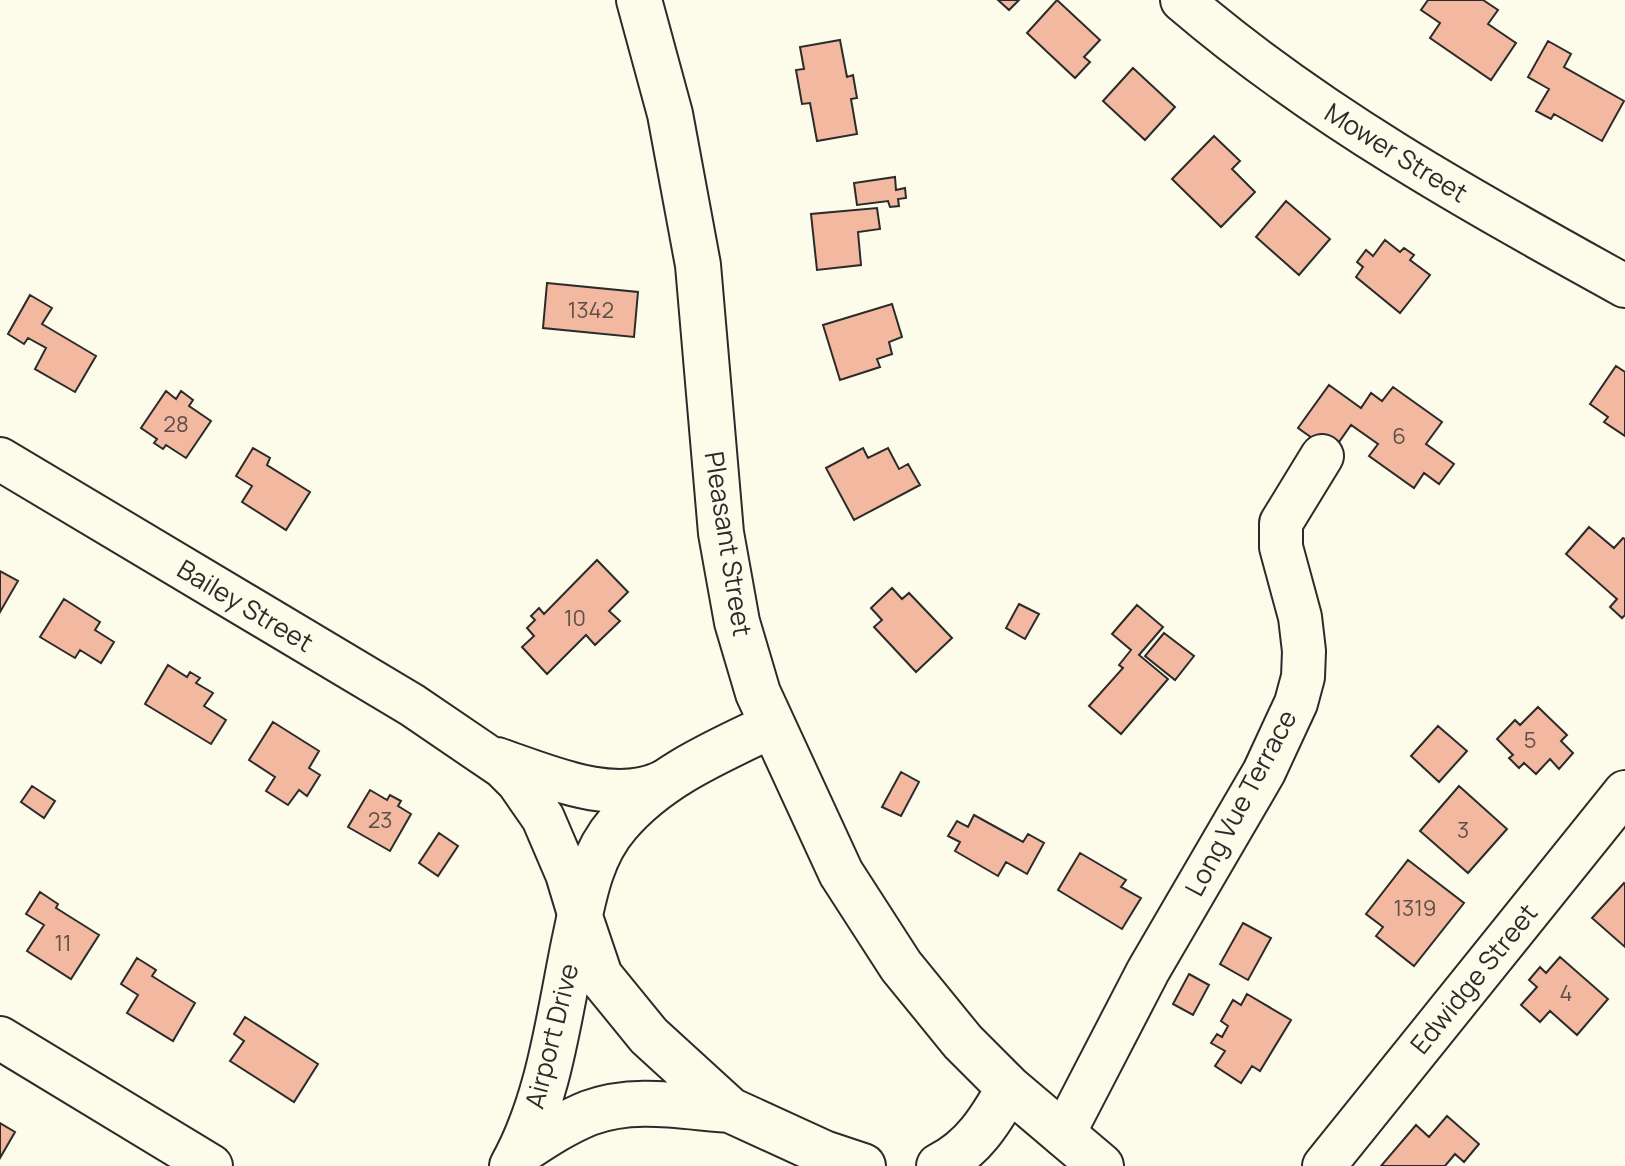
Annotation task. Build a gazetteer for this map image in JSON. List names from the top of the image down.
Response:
{
  "streets": {
    "main road": ["Pleasant Street", "Bailey Street", "Airport Drive"],
    "street": ["Mower Street", "Long Vue Terrace", "Edwidge Street"]
  },
  "crossings": [
    ["Pleasant Street", "Bailey Street"],
    ["Pleasant Street", "Long Vue Terrace"],
    ["Bailey Street", "Airport Drive"]
  ],
  "house_numbers": [
    "1342",
    "28",
    "6",
    "10",
    "5",
    "23",
    "3",
    "1319",
    "11",
    "4"
  ]
}
